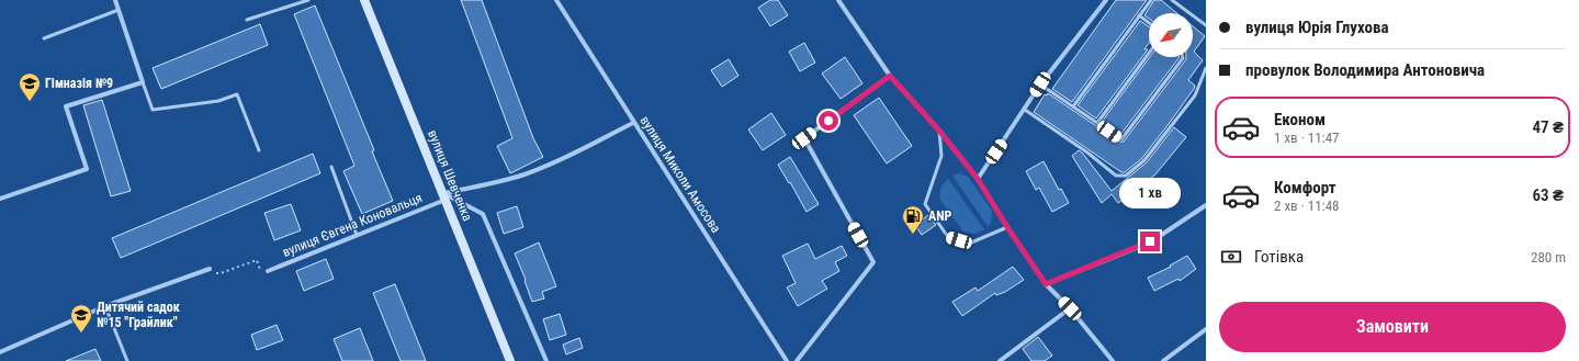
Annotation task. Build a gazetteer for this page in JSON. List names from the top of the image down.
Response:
{
  "streets": {
    "main road": ["вулиця Шевченка"],
    "street": ["вулиця Миколи Амосова", "вулиця Євгена Коновальця"]
  },
  "crossings": [
    ["вулиця Миколи Амосова", "вулиця Євгена Коновальця"],
    ["вулиця Шевченка", "вулиця Євгена Коновальця"]
  ],
  "places": {
    "school or university": ["Гімназія №9", "Дитячий садок №15 \"Грайлик\""],
    "fuel station": ["ANP"]
  },
  "north": "bottom left",
  "page": {
    "banner": ["вулиця Юрія Глухова", "провулок Володимира Антоновича"],
    "list": [
      {
        "name": "Економ",
        "note": "1 хв · 11:47",
        "value": "47 ₴"
      },
      {
        "name": "Комфорт",
        "note": "2 хв · 11:48",
        "value": "63 ₴"
      }
    ],
    "bubble": "1 хв",
    "pay": ["Готівка", "280 m"],
    "buttons": "Замовити"
  }
}
